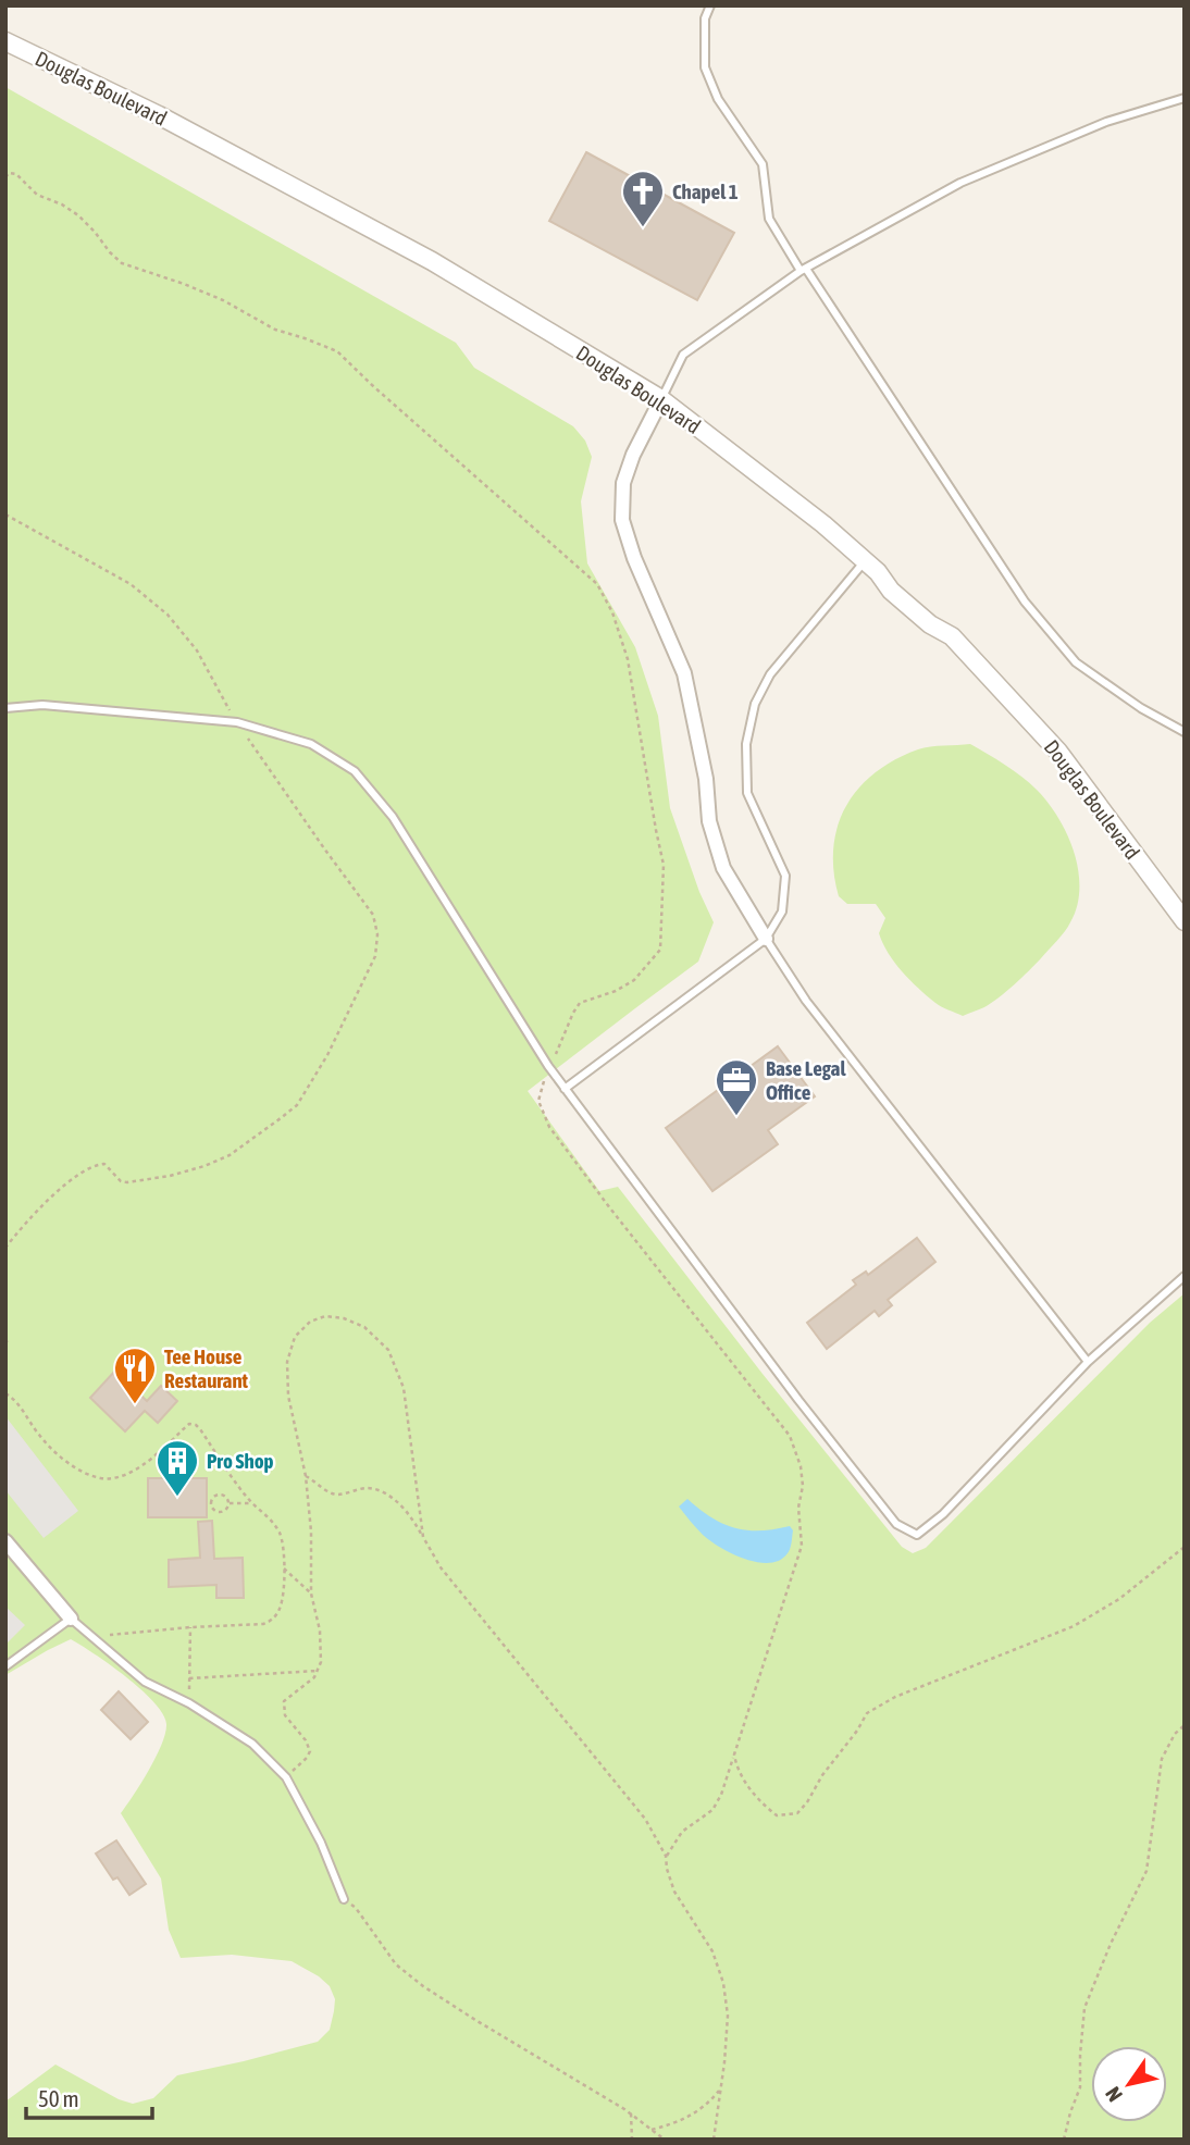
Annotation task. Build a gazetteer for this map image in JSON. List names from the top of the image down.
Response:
{
  "streets": {
    "street": ["Douglas Boulevard"]
  },
  "places": {
    "church": ["Chapel 1"],
    "office": ["Base Legal Office"],
    "restaurant": ["Tee House Restaurant"],
    "building": ["Pro Shop"]
  },
  "scale_bar": "50 m",
  "north": "bottom left"
}
